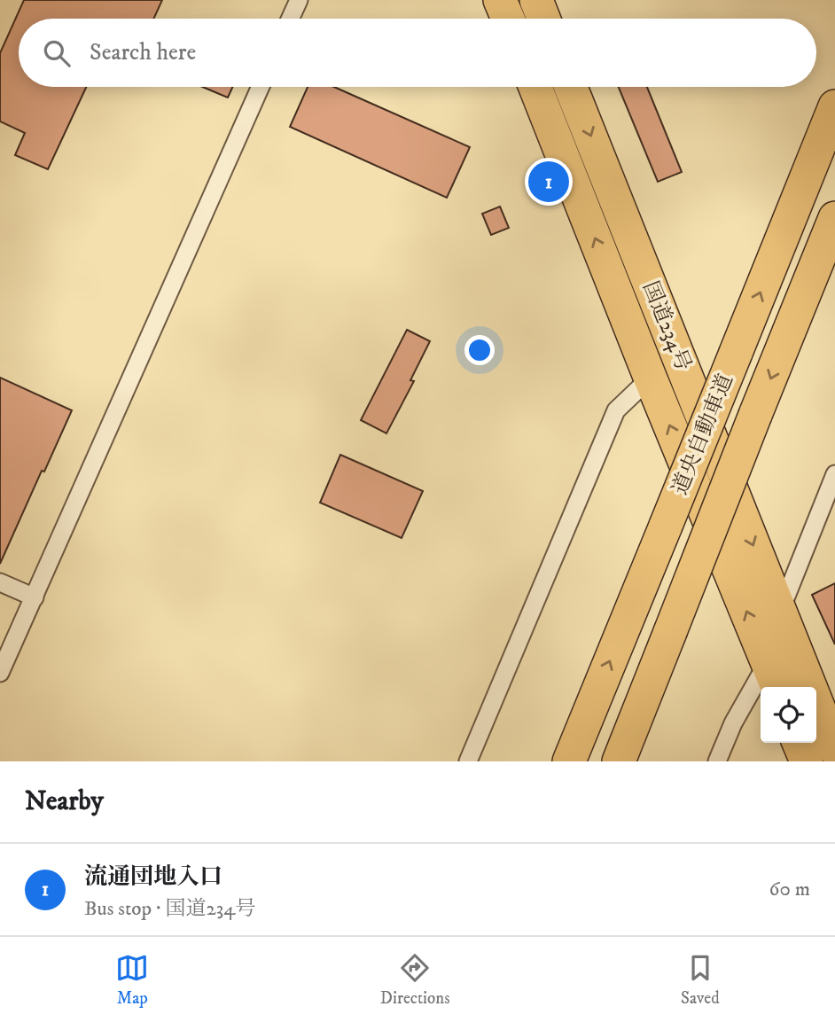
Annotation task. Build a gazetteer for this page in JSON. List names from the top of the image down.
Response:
{
  "streets": {
    "highway": ["国道234号", "道央自動車道"]
  },
  "page": {
    "search": "Search here",
    "pins": "1",
    "heading": "Nearby",
    "list": [
      {
        "mark": "1",
        "name": "流通団地入口",
        "note": "Bus stop · 国道234号",
        "value": "60 m"
      }
    ],
    "nav": ["Map", "Directions", "Saved"]
  }
}
